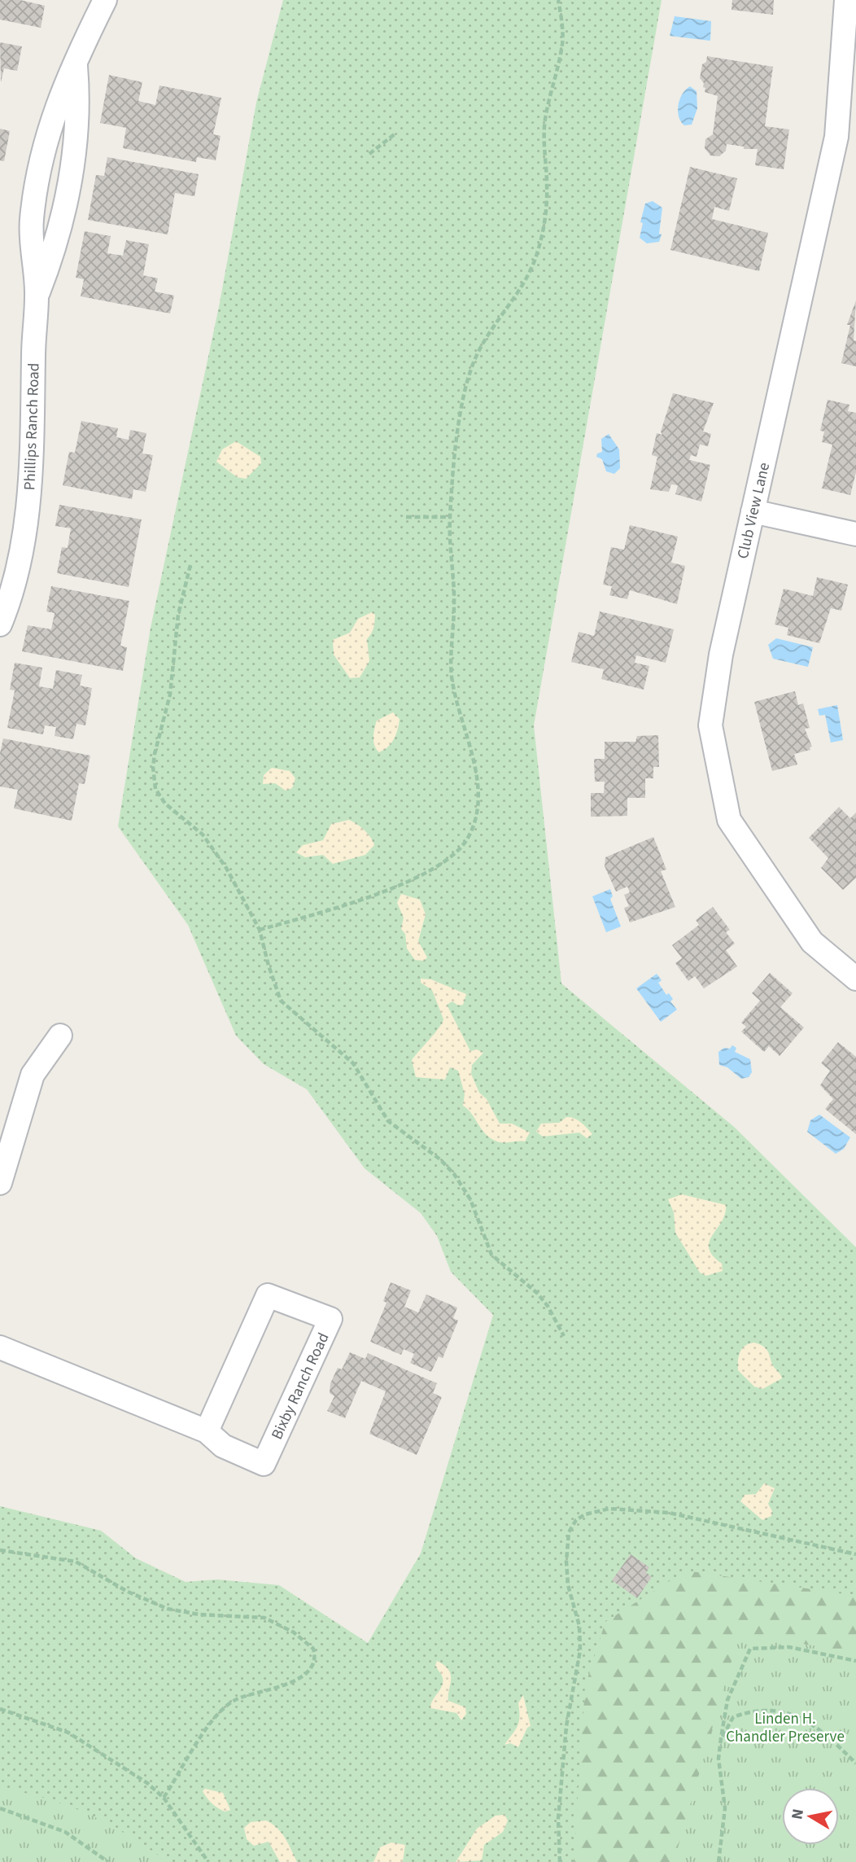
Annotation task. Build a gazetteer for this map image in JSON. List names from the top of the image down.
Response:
{
  "streets": {
    "street": ["Phillips Ranch Road", "Club View Lane", "Bixby Ranch Road"]
  },
  "parks": ["Linden H. Chandler Preserve"],
  "north": "left"
}
